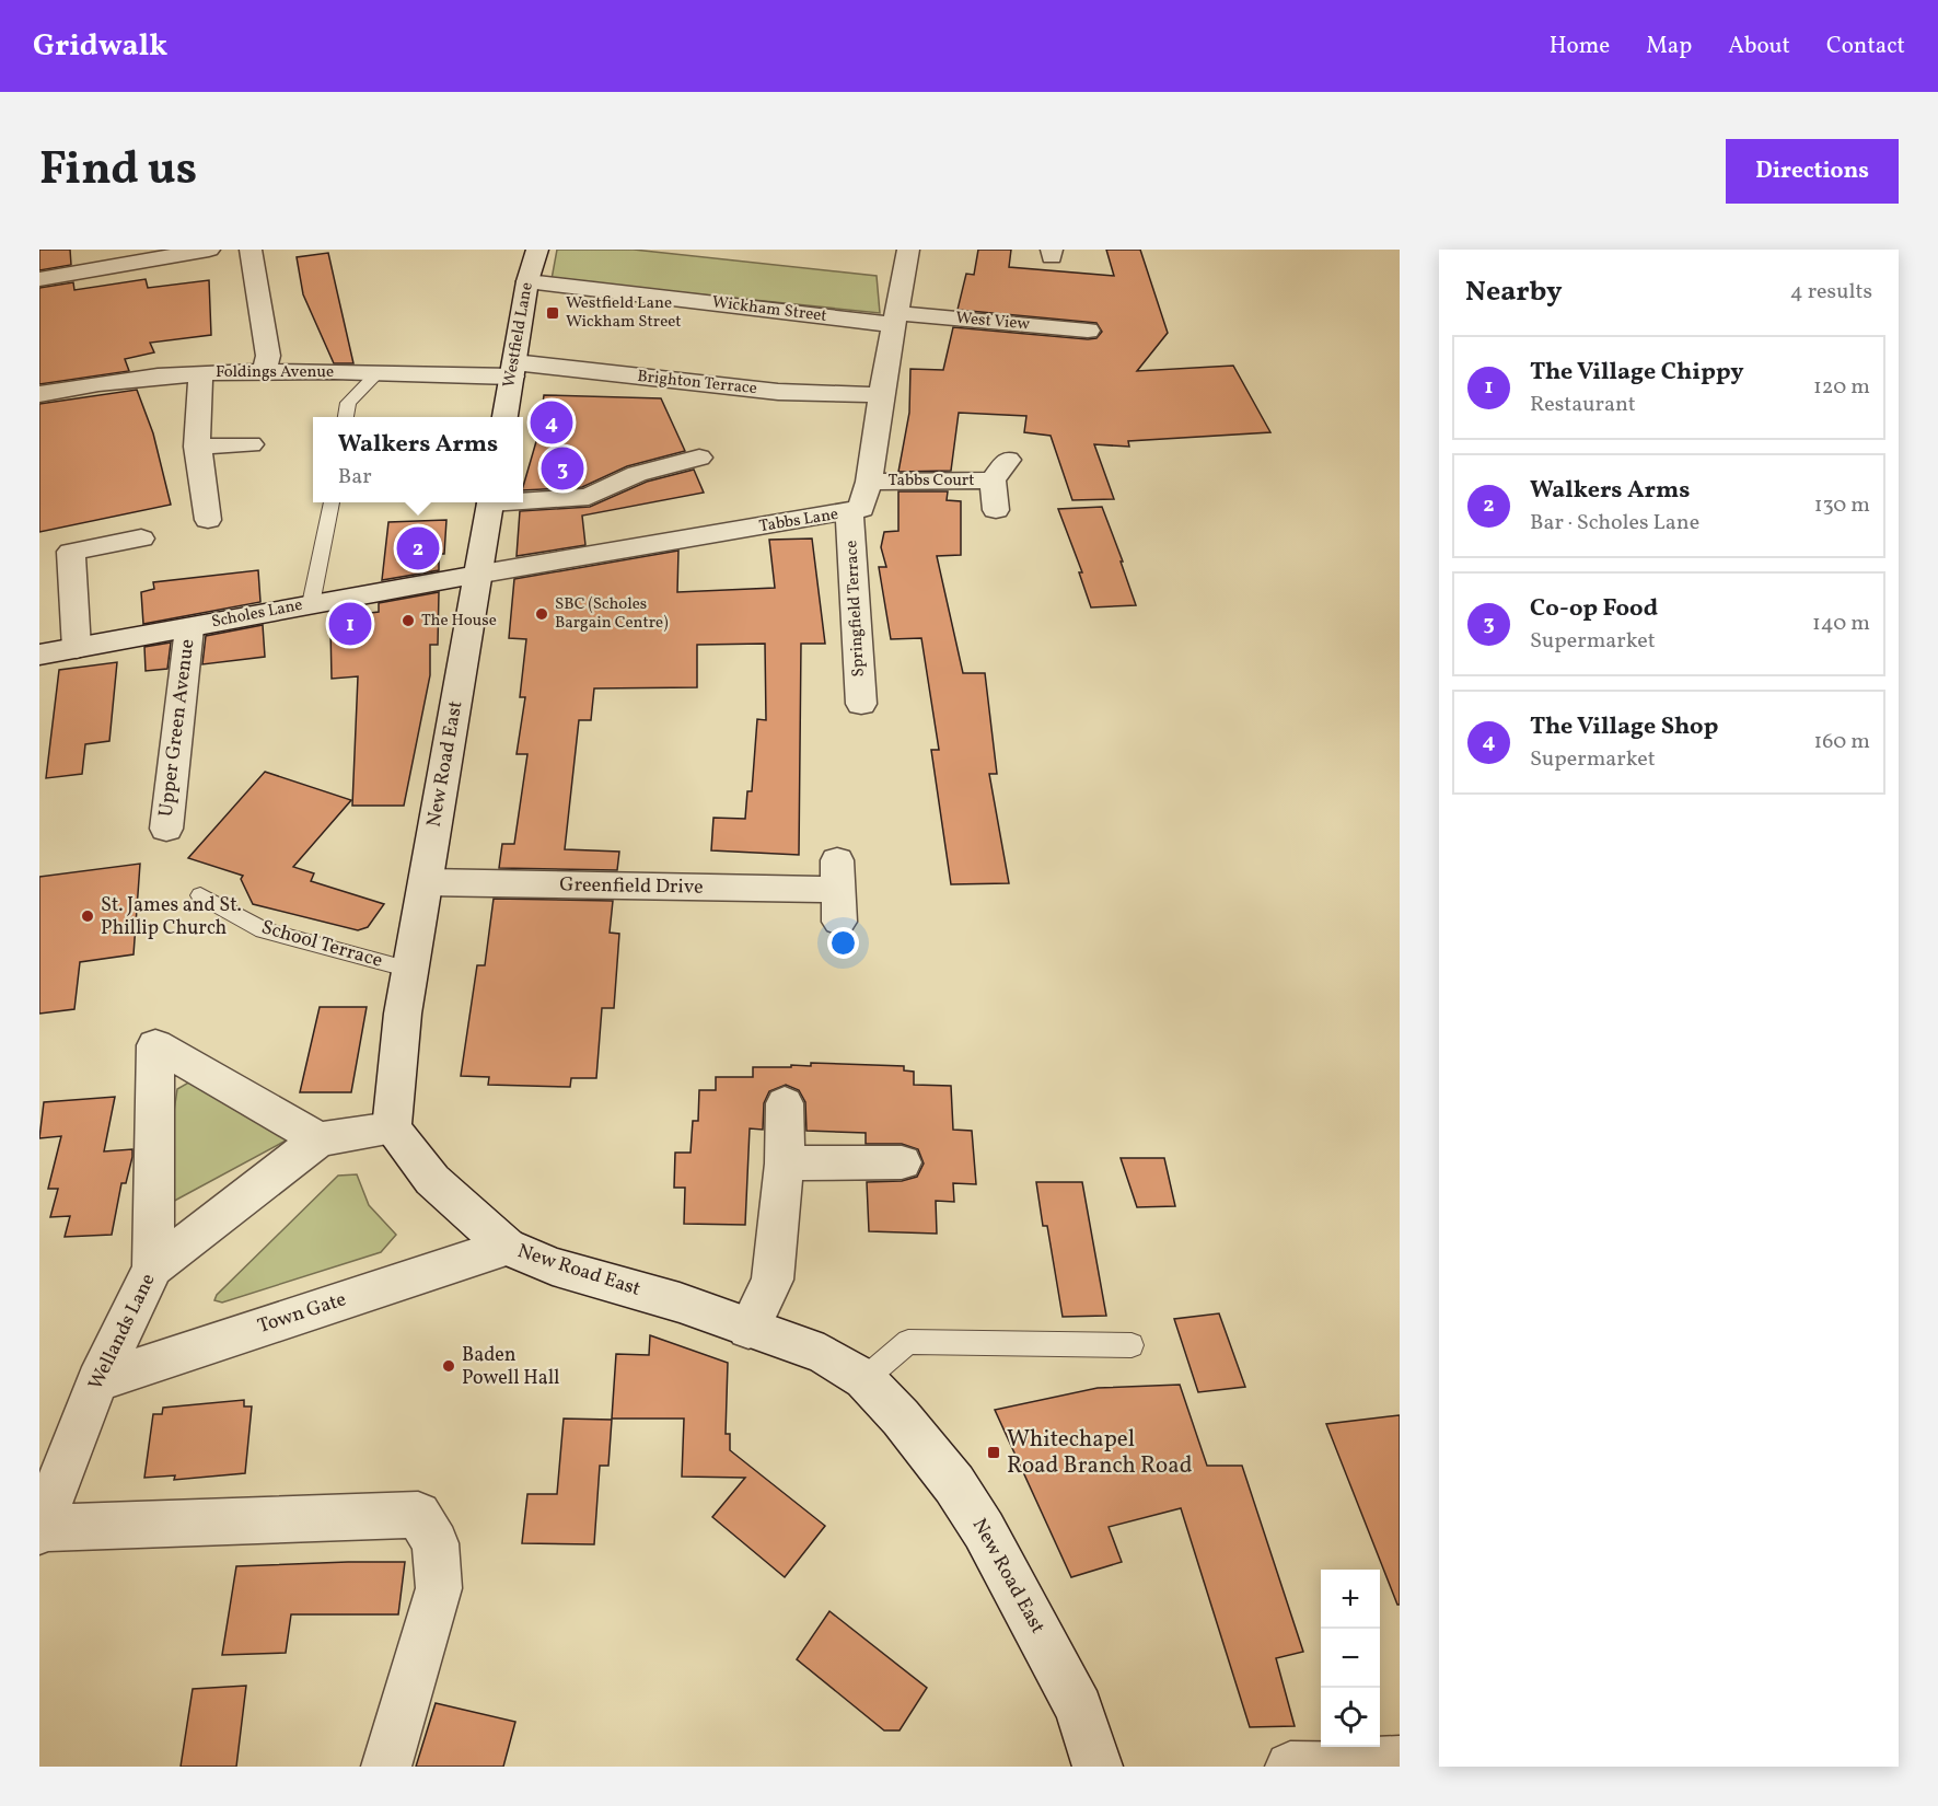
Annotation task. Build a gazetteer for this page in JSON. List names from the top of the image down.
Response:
{
  "streets": {
    "street": [
      "Wickham Street",
      "West View",
      "Westfield Lane",
      "Foldings Avenue",
      "Brighton Terrace",
      "Tabbs Court",
      "Tabbs Lane",
      "Springfield Terrace",
      "Scholes Lane",
      "Upper Green Avenue",
      "New Road East",
      "Greenfield Drive",
      "Town Gate",
      "Wellands Lane"
    ],
    "lane": ["School Terrace"]
  },
  "crossings": [
    ["Wickham Street", "West View"],
    ["Wickham Street", "Westfield Lane"],
    ["Wickham Street", "Tabbs Lane"],
    ["West View", "Tabbs Lane"],
    ["Westfield Lane", "Foldings Avenue"],
    ["Westfield Lane", "Brighton Terrace"],
    ["Foldings Avenue", "Brighton Terrace"],
    ["Brighton Terrace", "Tabbs Lane"],
    ["Tabbs Court", "Tabbs Lane"],
    ["Tabbs Lane", "Springfield Terrace"],
    ["Tabbs Lane", "Scholes Lane"],
    ["Tabbs Lane", "New Road East"],
    ["Scholes Lane", "Upper Green Avenue"],
    ["Scholes Lane", "New Road East"],
    ["New Road East", "Greenfield Drive"],
    ["New Road East", "School Terrace"],
    ["New Road East", "Town Gate"],
    ["Town Gate", "Wellands Lane"]
  ],
  "places": {
    "transit": ["Westfield Lane Wickham Street", "Whitechapel Road Branch Road"],
    "other": [
      "SBC (Scholes Bargain Centre)",
      "The House",
      "St. James and St. Phillip Church",
      "Baden Powell Hall"
    ]
  },
  "page": {
    "header": "Gridwalk",
    "nav": [
      "Home",
      "Map",
      "About",
      "Contact"
    ],
    "title": "Find us",
    "buttons": "Directions",
    "heading": ["Nearby", "4 results"],
    "list": [
      {
        "mark": "1",
        "name": "The Village Chippy",
        "note": "Restaurant",
        "value": "120 m"
      },
      {
        "mark": "2",
        "name": "Walkers Arms",
        "note": "Bar · Scholes Lane",
        "value": "130 m"
      },
      {
        "mark": "3",
        "name": "Co-op Food",
        "note": "Supermarket",
        "value": "140 m"
      },
      {
        "mark": "4",
        "name": "The Village Shop",
        "note": "Supermarket",
        "value": "160 m"
      }
    ],
    "pins": [
      "4",
      "3",
      "2",
      "1"
    ],
    "popup": ["Walkers Arms", "Bar"],
    "map_buttons": ["+", "−"]
  }
}
